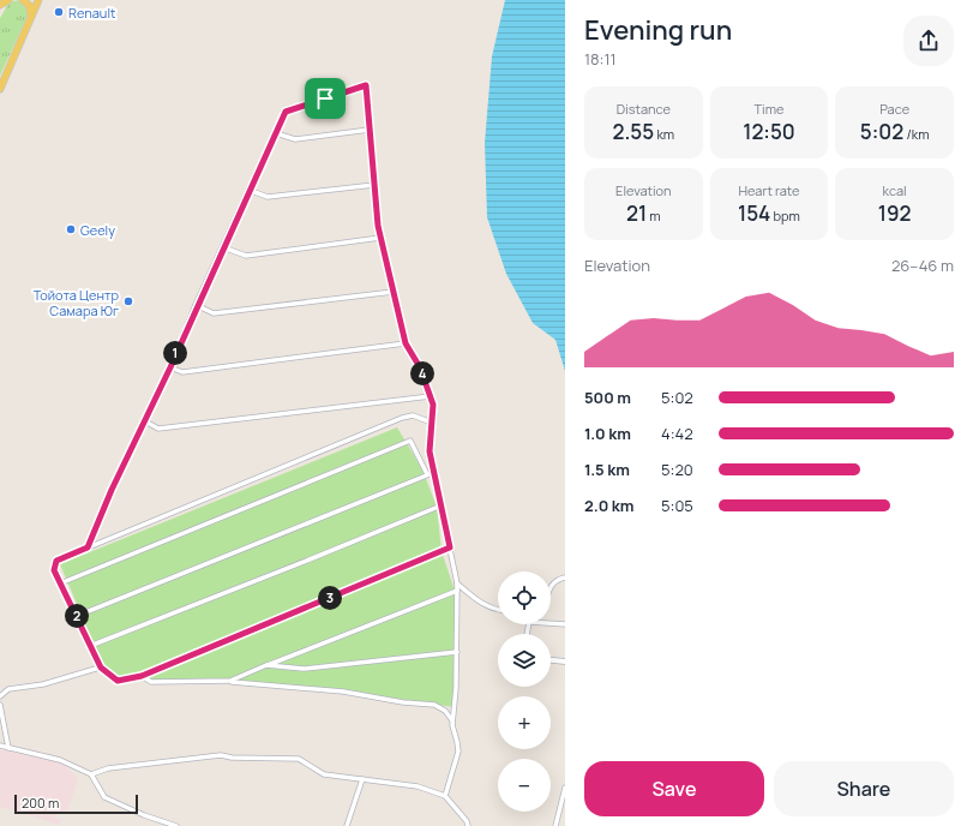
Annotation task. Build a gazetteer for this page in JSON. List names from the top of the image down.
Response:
{
  "places": ["Renault", "Geely", "Тойота Центр Самара Юг"],
  "scale_bar": "200 m",
  "page": {
    "heading": ["Evening run", "18:11"],
    "stats": [
      ["Distance", "2.55 km"],
      ["Time", "12:50"],
      ["Pace", "5:02 /km"],
      ["Elevation", "21 m"],
      ["Heart rate", "154 bpm"],
      ["kcal", "192"]
    ],
    "chart": ["Elevation", "26–46 m"],
    "pins": [
      "1",
      "4",
      "3",
      "2"
    ],
    "list": [
      {
        "name": "500 m",
        "note": "5:02"
      },
      {
        "name": "1.0 km",
        "note": "4:42"
      },
      {
        "name": "1.5 km",
        "note": "5:20"
      },
      {
        "name": "2.0 km",
        "note": "5:05"
      }
    ],
    "map_buttons": ["+", "−"],
    "buttons": ["Save", "Share"],
    "scale": "200 m"
  }
}
